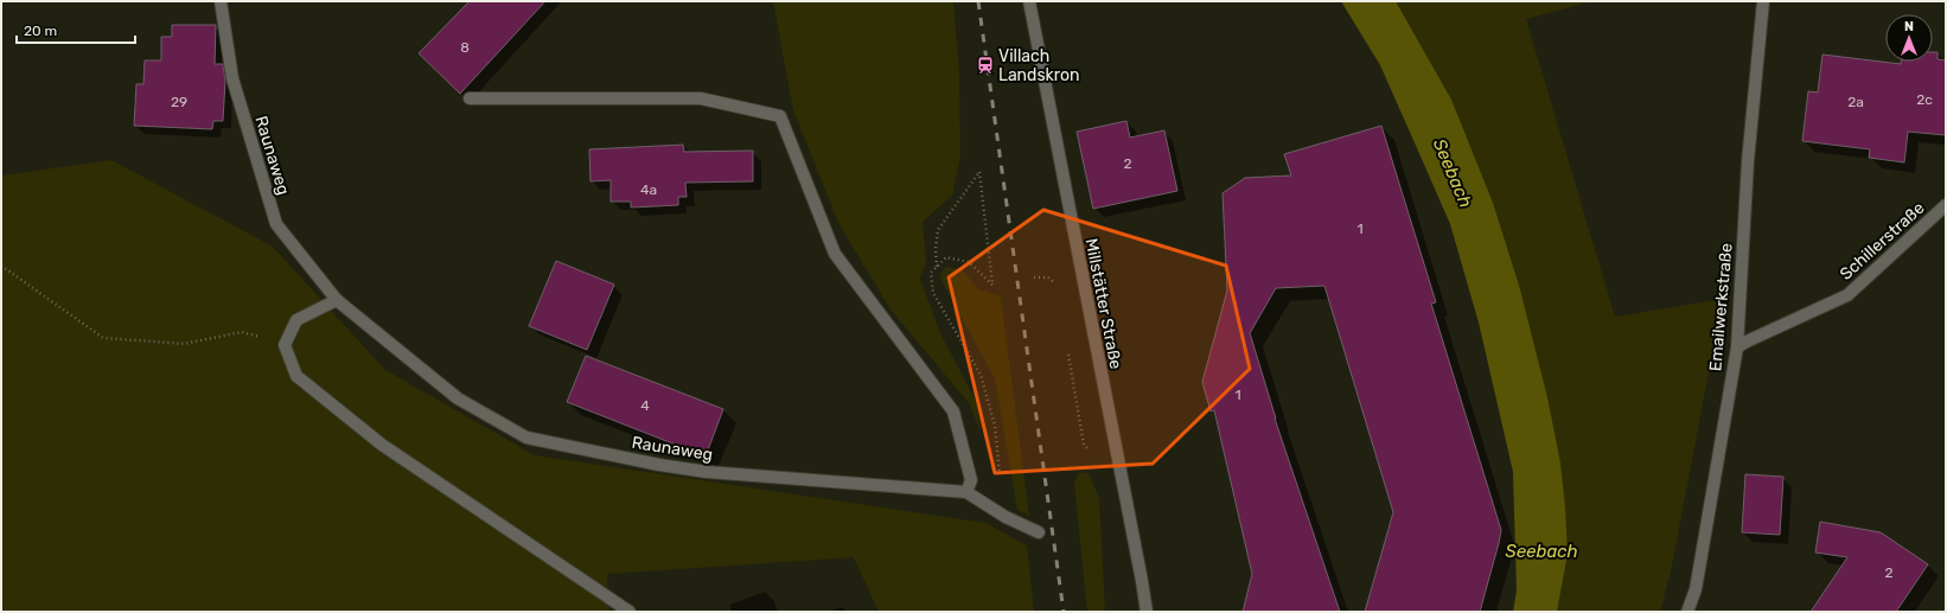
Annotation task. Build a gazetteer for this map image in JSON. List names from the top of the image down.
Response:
{
  "streets": {
    "street": [
      "Raunaweg",
      "Schillerstraße",
      "Millstätter Straße",
      "Emailwerkstraße"
    ]
  },
  "crossings": [
    ["Schillerstraße", "Emailwerkstraße"]
  ],
  "water": ["Seebach"],
  "places": {
    "station": ["Villach Landskron"]
  },
  "house_numbers": [
    "8",
    "2c",
    "29",
    "2a",
    "2",
    "4a",
    "1",
    "1",
    "4",
    "2"
  ],
  "scale_bar": "20 m",
  "north": "top"
}
